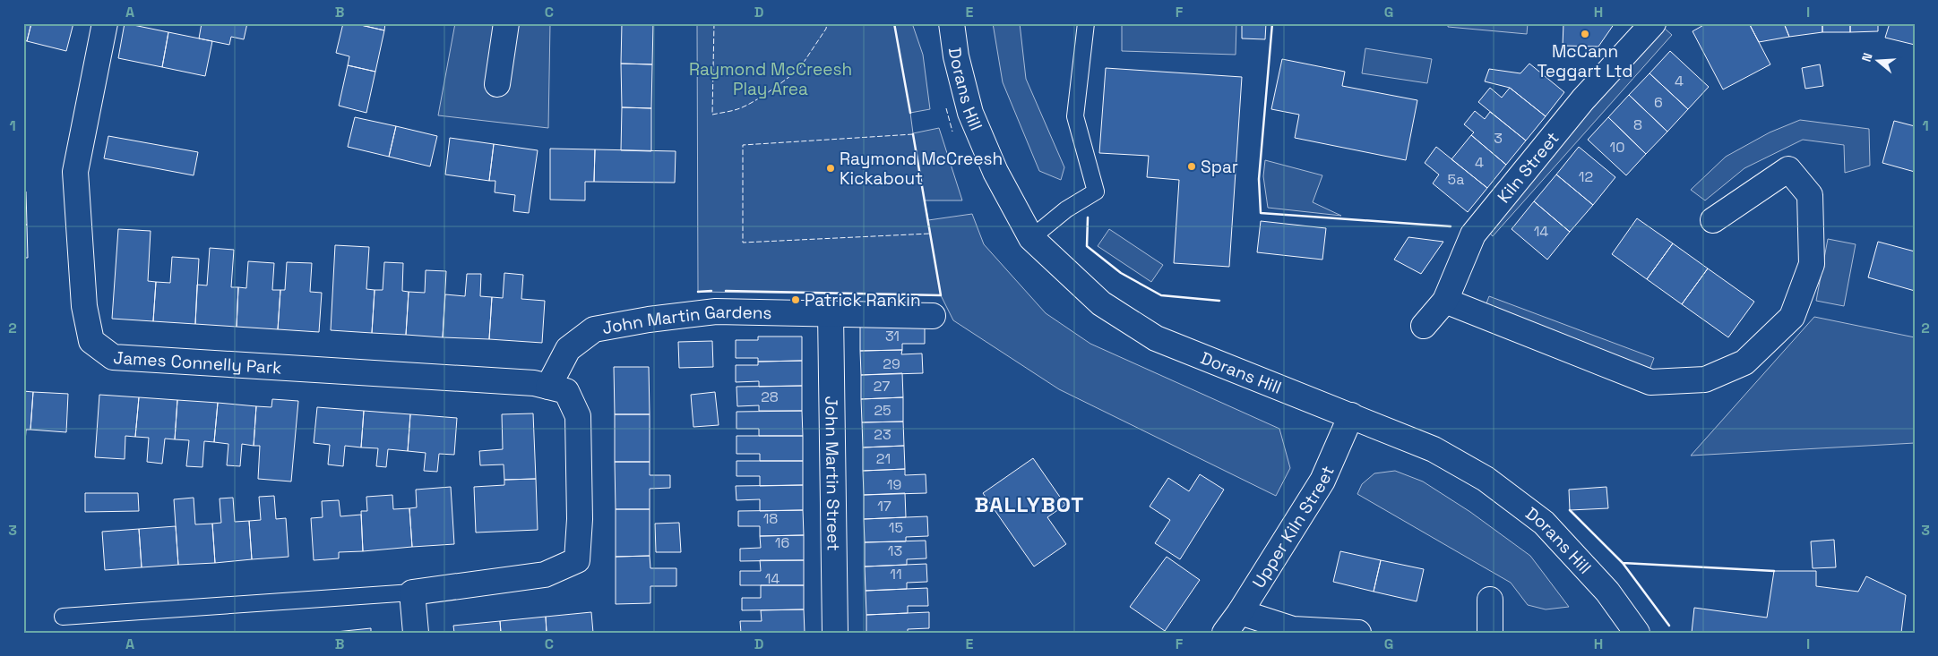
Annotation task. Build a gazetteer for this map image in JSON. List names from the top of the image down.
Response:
{
  "streets": {
    "street": [
      "Dorans Hill",
      "Kiln Street",
      "John Martin Gardens",
      "James Connelly Park",
      "John Martin Street",
      "Upper Kiln Street"
    ]
  },
  "crossings": [
    ["Dorans Hill", "Upper Kiln Street"],
    ["John Martin Gardens", "James Connelly Park"],
    ["John Martin Gardens", "John Martin Street"]
  ],
  "districts": ["BALLYBOT"],
  "parks": ["Raymond McCreesh Play Area"],
  "places": [
    "McCann Teggart Ltd",
    "Spar",
    "Raymond McCreesh Kickabout",
    "Patrick Rankin"
  ],
  "house_numbers": [
    "4",
    "6",
    "8",
    "3",
    "10",
    "4",
    "12",
    "5a",
    "14",
    "31",
    "29",
    "27",
    "28",
    "25",
    "23",
    "21",
    "19",
    "17",
    "18",
    "15",
    "16",
    "13",
    "11",
    "14"
  ],
  "north": "left",
  "grid": {
    "columns": [
      "A",
      "B",
      "C",
      "D",
      "E",
      "F",
      "G",
      "H",
      "I"
    ],
    "rows": ["1", "2", "3"]
  }
}
